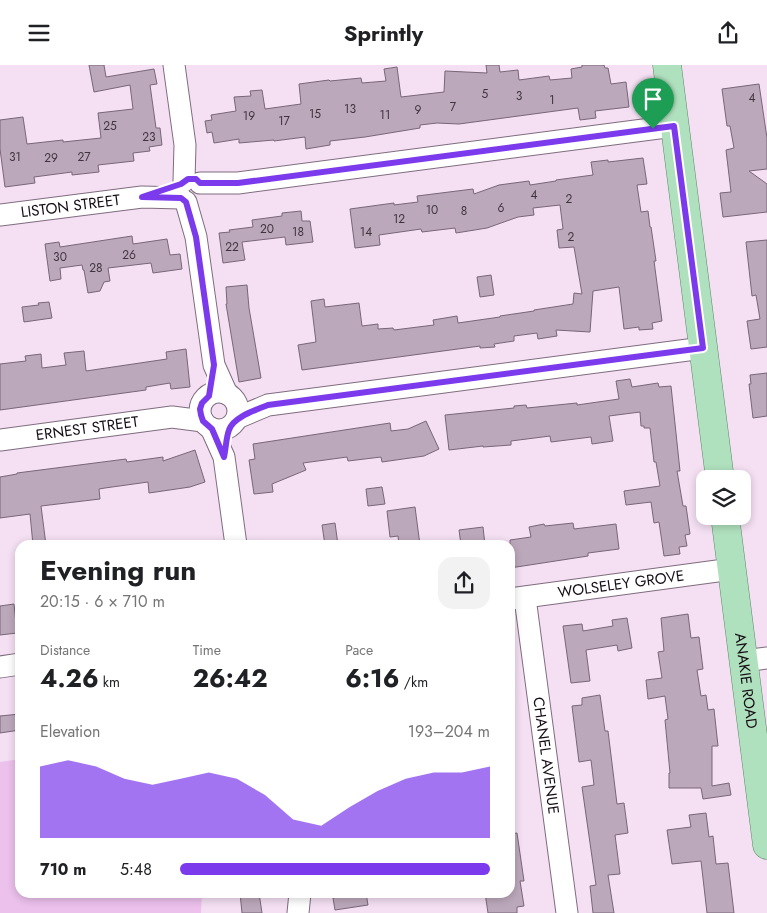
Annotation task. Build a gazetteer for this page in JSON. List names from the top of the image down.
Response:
{
  "streets": {
    "main road": ["ANAKIE ROAD"],
    "street": [
      "LISTON STREET",
      "ERNEST STREET",
      "WOLSELEY GROVE",
      "CHANEL AVENUE"
    ]
  },
  "crossings": [
    ["WOLSELEY GROVE", "ANAKIE ROAD"],
    ["WOLSELEY GROVE", "CHANEL AVENUE"]
  ],
  "house_numbers": [
    "5",
    "3",
    "4",
    "1",
    "7",
    "13",
    "9",
    "15",
    "11",
    "19",
    "17",
    "25",
    "23",
    "31",
    "27",
    "29",
    "4",
    "2",
    "6",
    "10",
    "8",
    "12",
    "20",
    "18",
    "14",
    "2",
    "22",
    "26",
    "30",
    "28"
  ],
  "page": {
    "header": "Sprintly",
    "heading": ["Evening run", "20:15 · 6 × 710 m"],
    "stats": [
      ["Distance", "4.26 km"],
      ["Time", "26:42"],
      ["Pace", "6:16 /km"]
    ],
    "chart": ["Elevation", "193–204 m"],
    "list": [
      {
        "name": "710 m",
        "note": "5:48"
      }
    ]
  }
}
